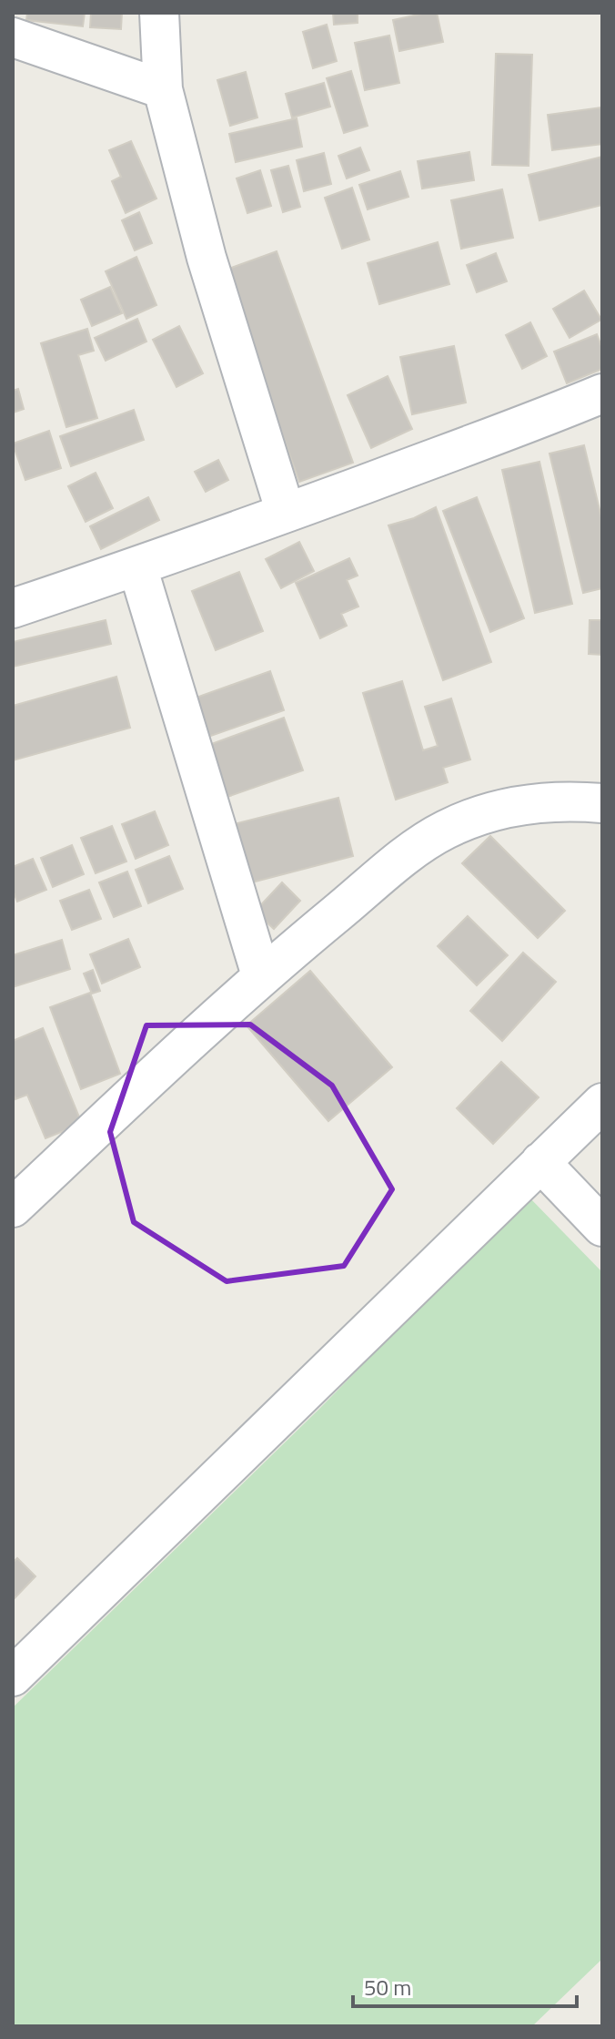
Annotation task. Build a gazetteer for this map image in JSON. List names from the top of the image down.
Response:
{
  "scale_bar": "50 m"
}
